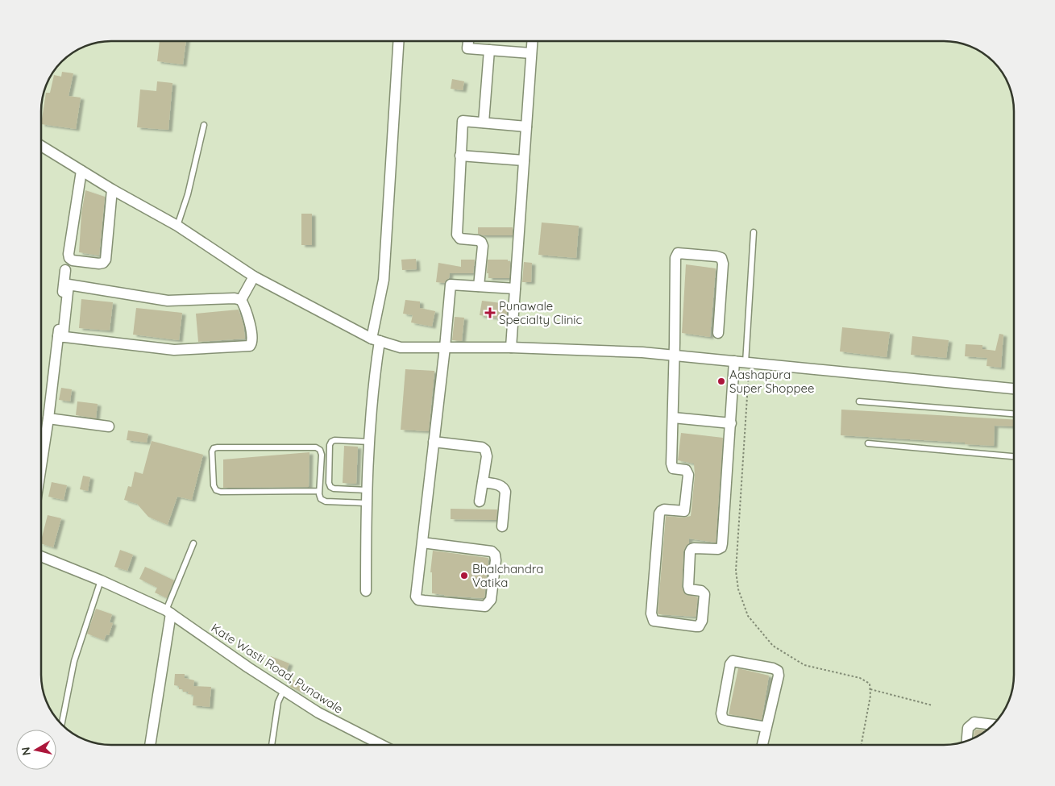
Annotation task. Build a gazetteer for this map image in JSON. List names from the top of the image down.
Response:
{
  "streets": {
    "street": ["Kate Wasti Road, Punawale"]
  },
  "places": {
    "health": ["Punawale Specialty Clinic"],
    "other": ["Aashapura Super Shoppee", "Bhalchandra Vatika"]
  },
  "north": "left"
}
